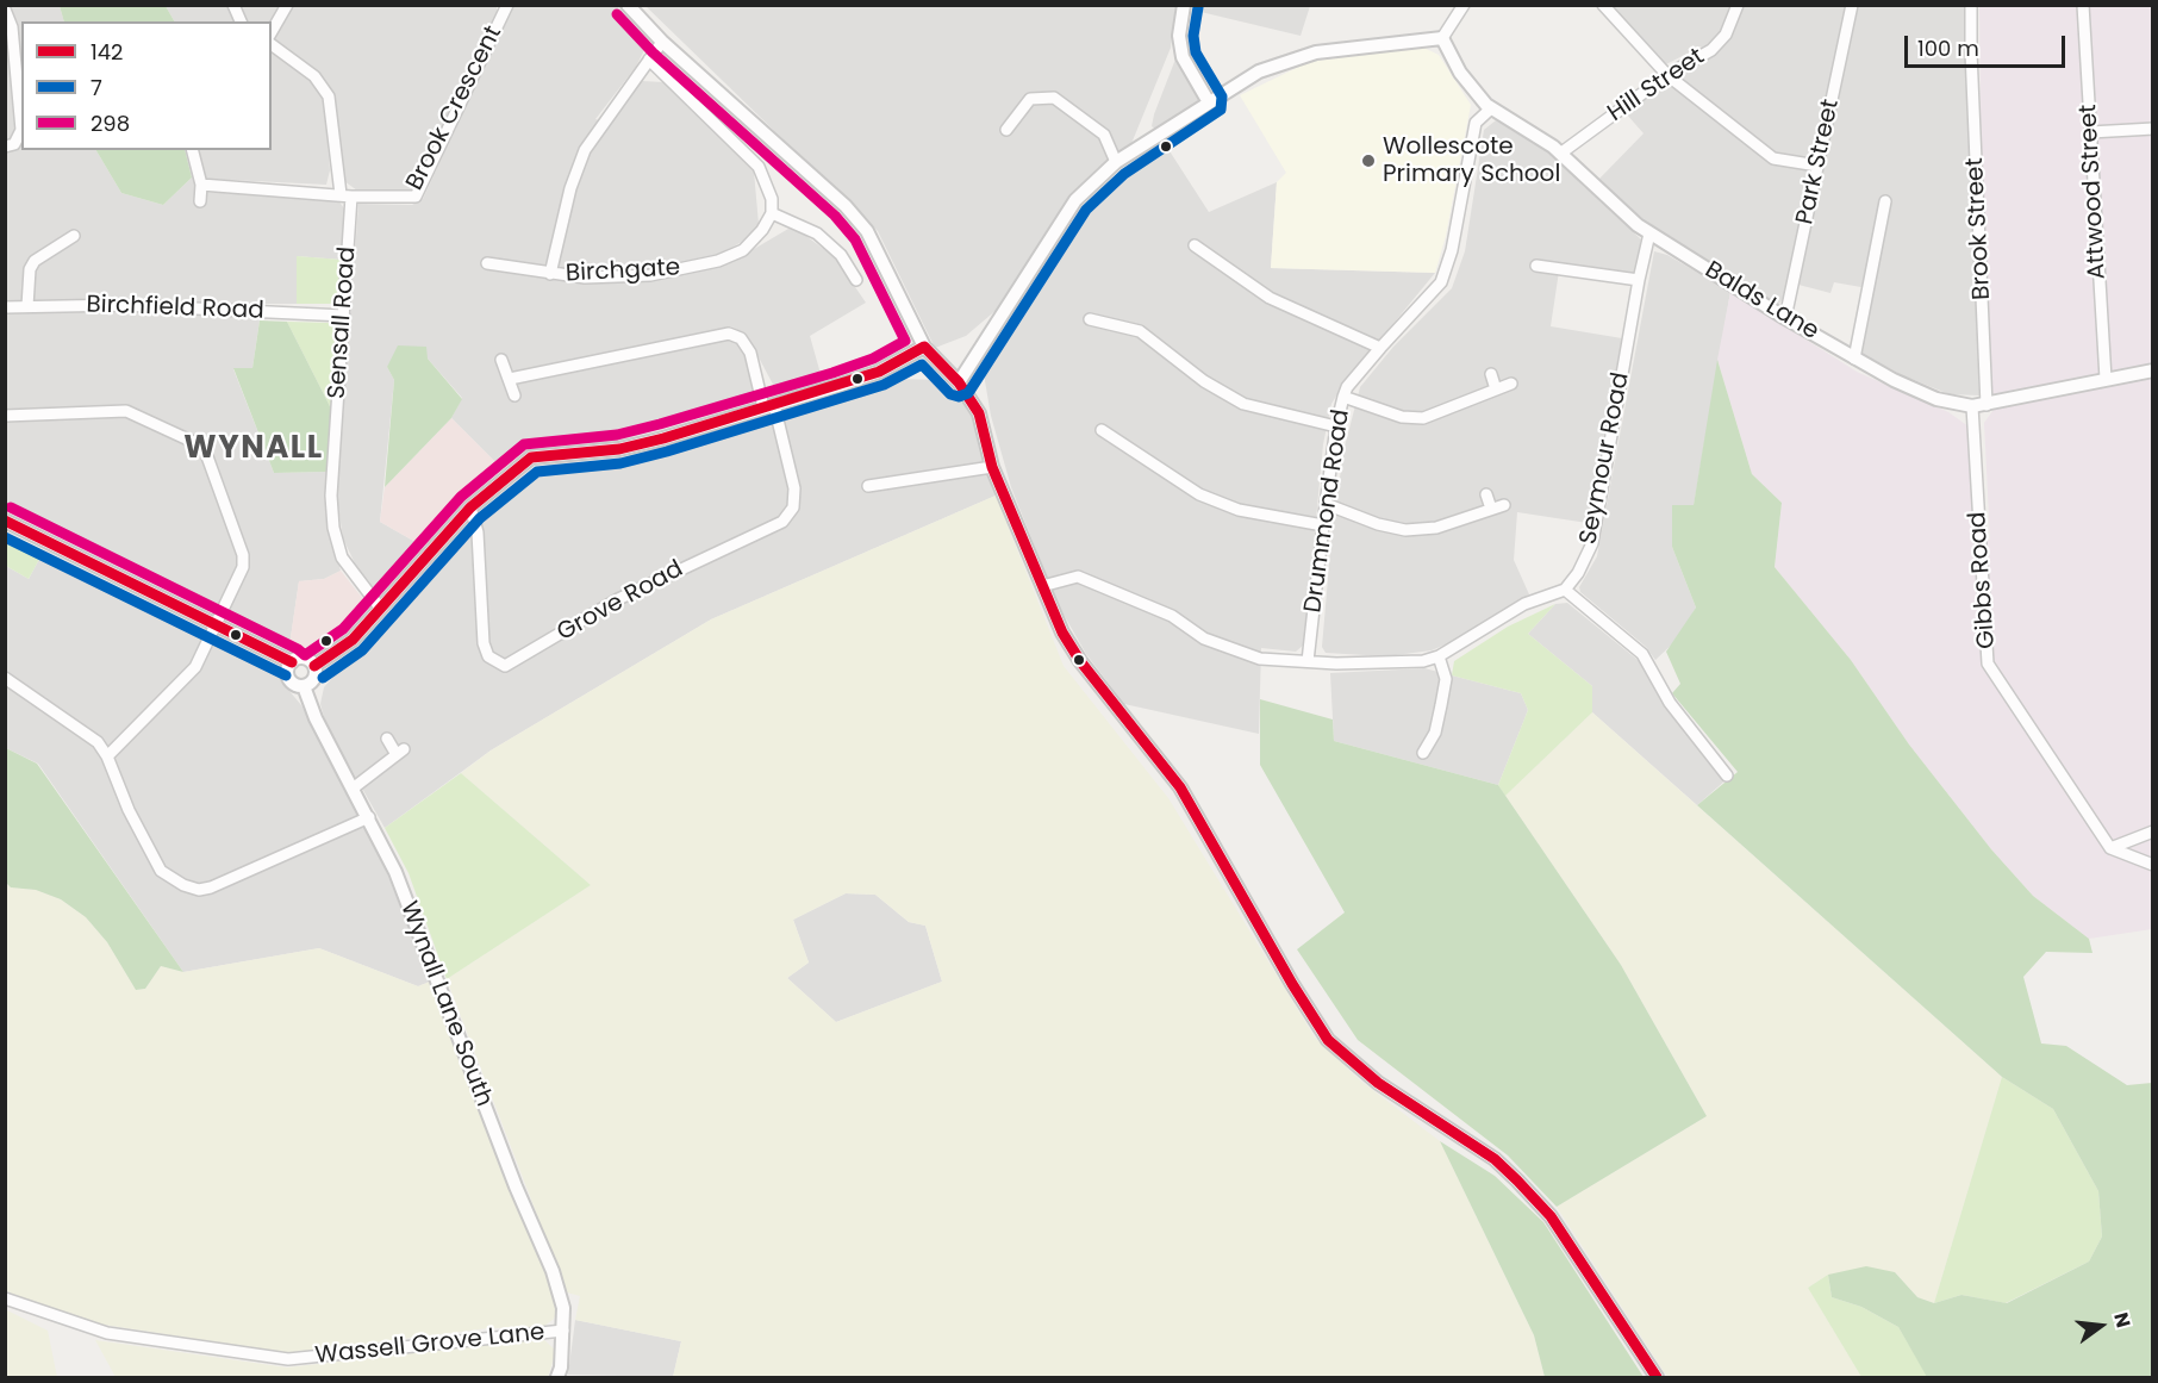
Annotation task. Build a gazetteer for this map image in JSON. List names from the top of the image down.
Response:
{
  "streets": {
    "street": [
      "Hill Street",
      "Brook Crescent",
      "Park Street",
      "Attwood Street",
      "Brook Street",
      "Birchgate",
      "Balds Lane",
      "Birchfield Road",
      "Sensall Road",
      "Seymour Road",
      "Drummond Road",
      "Gibbs Road",
      "Grove Road",
      "Wynall Lane South",
      "Wassell Grove Lane"
    ]
  },
  "crossings": [
    ["Hill Street", "Balds Lane"],
    ["Brook Crescent", "Sensall Road"],
    ["Park Street", "Balds Lane"],
    ["Attwood Street", "Balds Lane"],
    ["Brook Street", "Balds Lane"],
    ["Balds Lane", "Seymour Road"],
    ["Balds Lane", "Drummond Road"],
    ["Balds Lane", "Gibbs Road"],
    ["Birchfield Road", "Sensall Road"],
    ["Wynall Lane South", "Wassell Grove Lane"]
  ],
  "districts": ["WYNALL"],
  "places": ["Wollescote Primary School"],
  "lines": ["transit line 7", "transit line 298", "transit line 142"],
  "legend": ["142", "7", "298"],
  "scale_bar": "100 m",
  "north": "right"
}
